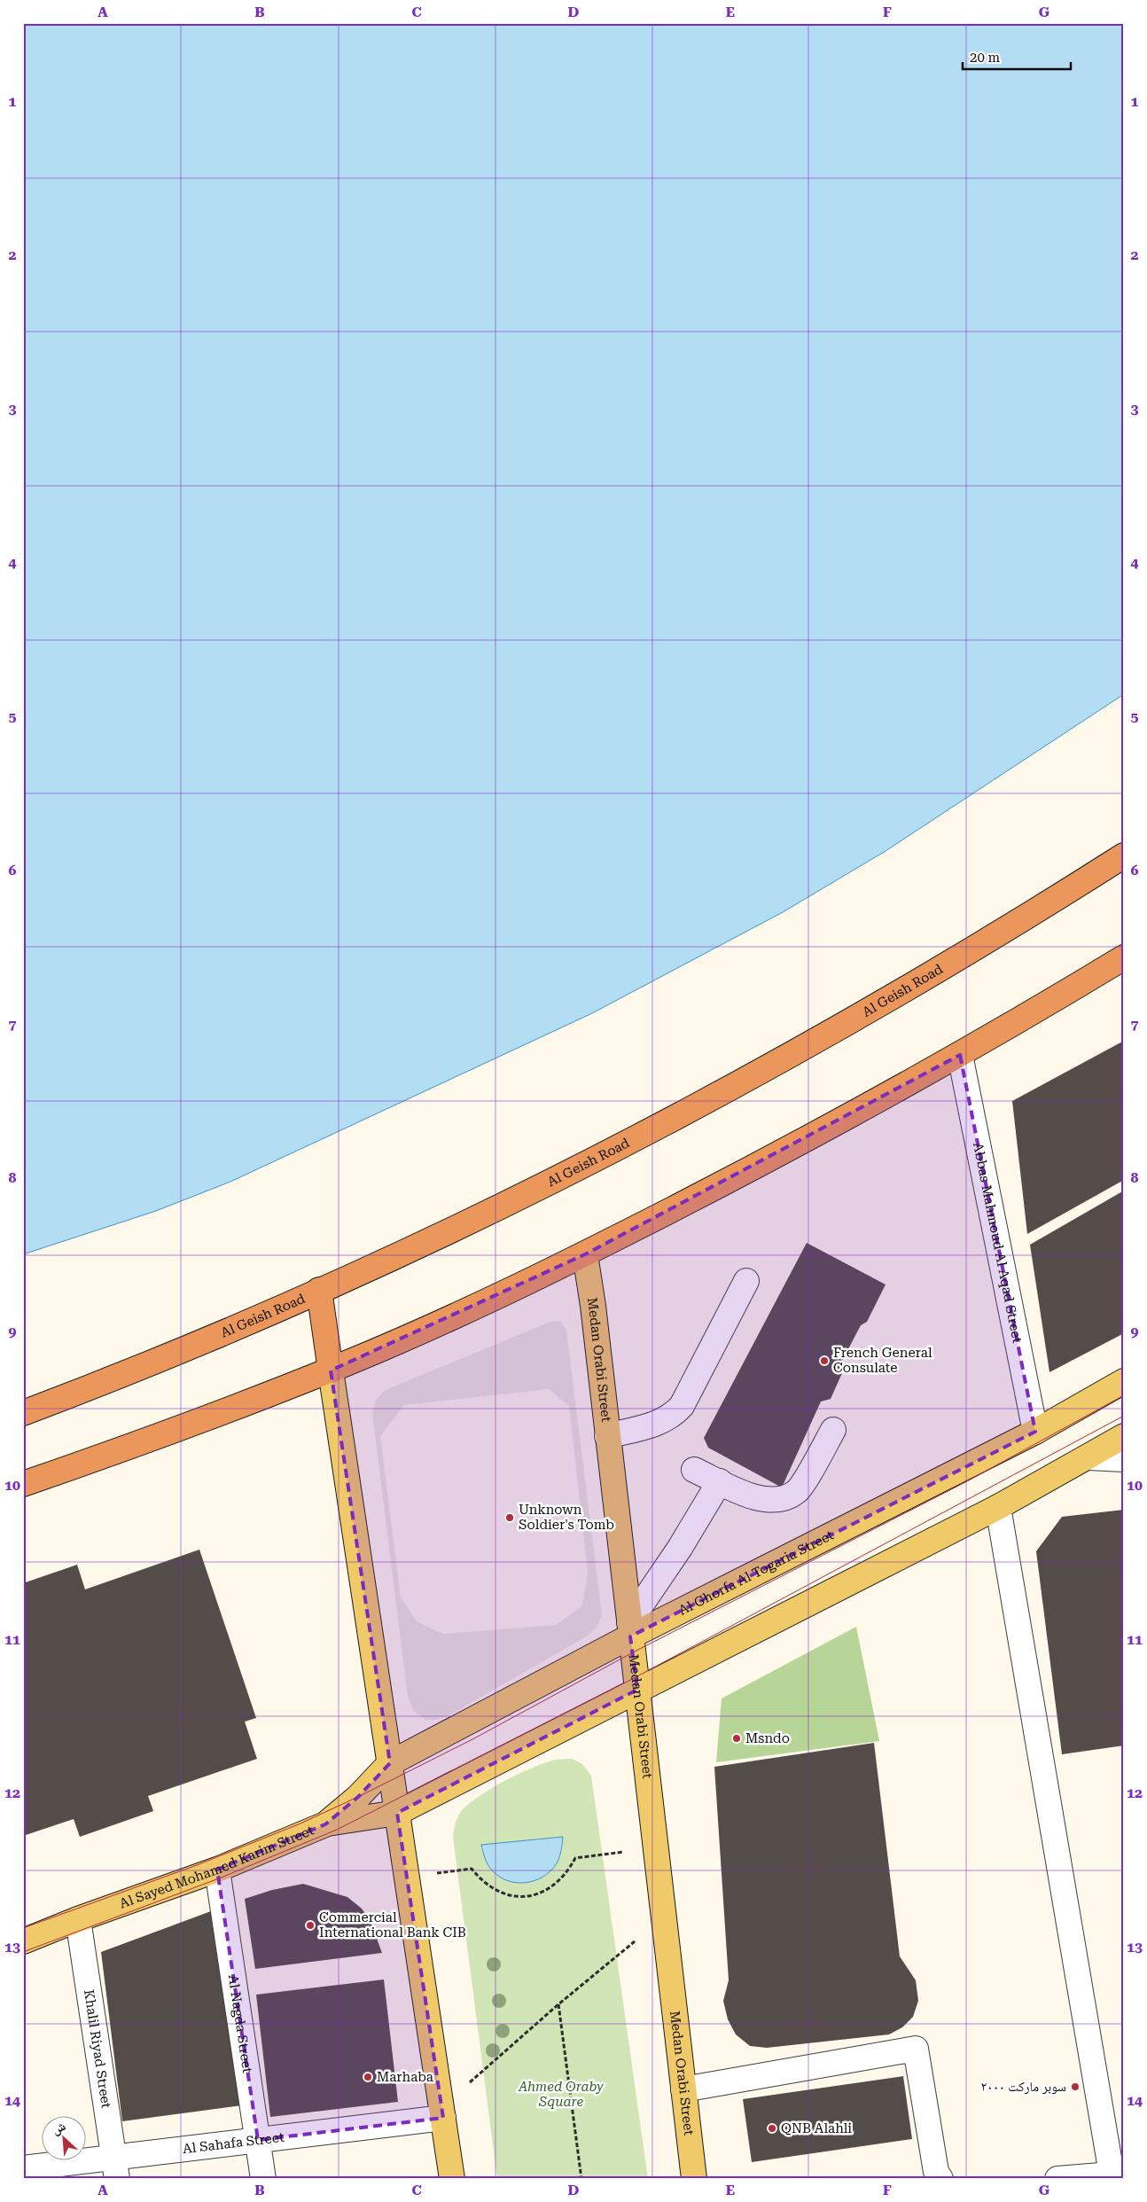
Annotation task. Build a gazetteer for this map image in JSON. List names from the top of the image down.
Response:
{
  "streets": {
    "highway": ["Al Geish Road"],
    "main road": ["Medan Orabi Street", "Al Ghorfa Al Togaria Street", "Al Sayed Mohamed Karim Street"],
    "street": [
      "Abbas Mahmoud Al Aqad Street",
      "Al Nagda Street",
      "Khalil Riyad Street",
      "Al Sahafa Street"
    ]
  },
  "crossings": [
    ["Abbas Mahmoud Al Aqad Street", "Al Ghorfa Al Togaria Street"],
    ["Medan Orabi Street", "Al Ghorfa Al Togaria Street"],
    ["Al Ghorfa Al Togaria Street", "Al Sayed Mohamed Karim Street"],
    ["Al Sayed Mohamed Karim Street", "Al Nagda Street"],
    ["Al Sayed Mohamed Karim Street", "Khalil Riyad Street"],
    ["Al Nagda Street", "Al Sahafa Street"],
    ["Khalil Riyad Street", "Al Sahafa Street"]
  ],
  "parks": ["Ahmed Oraby Square"],
  "places": [
    "French General Consulate",
    "Unknown Soldier's Tomb",
    "Msndo",
    "Commercial International Bank CIB",
    "Marhaba",
    "سوبر ماركت ٢٠٠٠",
    "QNB Alahli"
  ],
  "scale_bar": "20 m",
  "north": "top left",
  "grid": {
    "columns": [
      "A",
      "B",
      "C",
      "D",
      "E",
      "F",
      "G"
    ],
    "rows": [
      "1",
      "2",
      "3",
      "4",
      "5",
      "6",
      "7",
      "8",
      "9",
      "10",
      "11",
      "12",
      "13",
      "14"
    ]
  }
}
